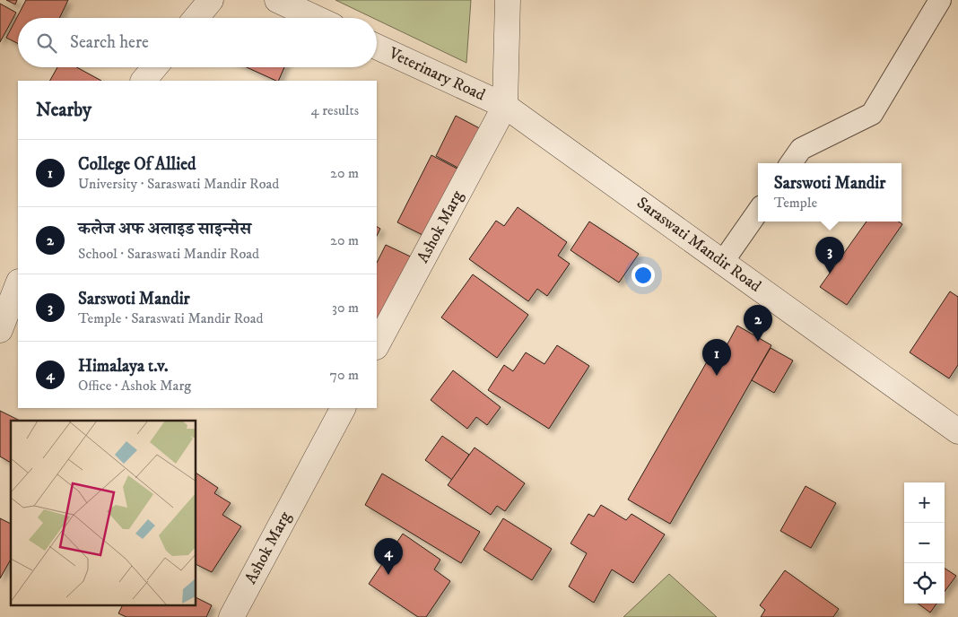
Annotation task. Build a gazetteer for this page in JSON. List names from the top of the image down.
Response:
{
  "streets": {
    "street": ["Veterinary Road", "Ashok Marg", "Saraswati Mandir Road"]
  },
  "crossings": [
    ["Veterinary Road", "Ashok Marg"],
    ["Veterinary Road", "Saraswati Mandir Road"],
    ["Ashok Marg", "Saraswati Mandir Road"]
  ],
  "page": {
    "search": "Search here",
    "heading": ["Nearby", "4 results"],
    "list": [
      {
        "mark": "1",
        "name": "College Of Allied",
        "note": "University · Saraswati Mandir Road",
        "value": "20 m"
      },
      {
        "mark": "2",
        "name": "कलेज अफ अलाइड साइन्सेस",
        "note": "School · Saraswati Mandir Road",
        "value": "20 m"
      },
      {
        "mark": "3",
        "name": "Sarswoti Mandir",
        "note": "Temple · Saraswati Mandir Road",
        "value": "30 m"
      },
      {
        "mark": "4",
        "name": "Himalaya t.v.",
        "note": "Office · Ashok Marg",
        "value": "70 m"
      }
    ],
    "popup": ["Sarswoti Mandir", "Temple"],
    "pins": [
      "3",
      "2",
      "1",
      "4"
    ],
    "map_buttons": ["+", "−"]
  }
}
